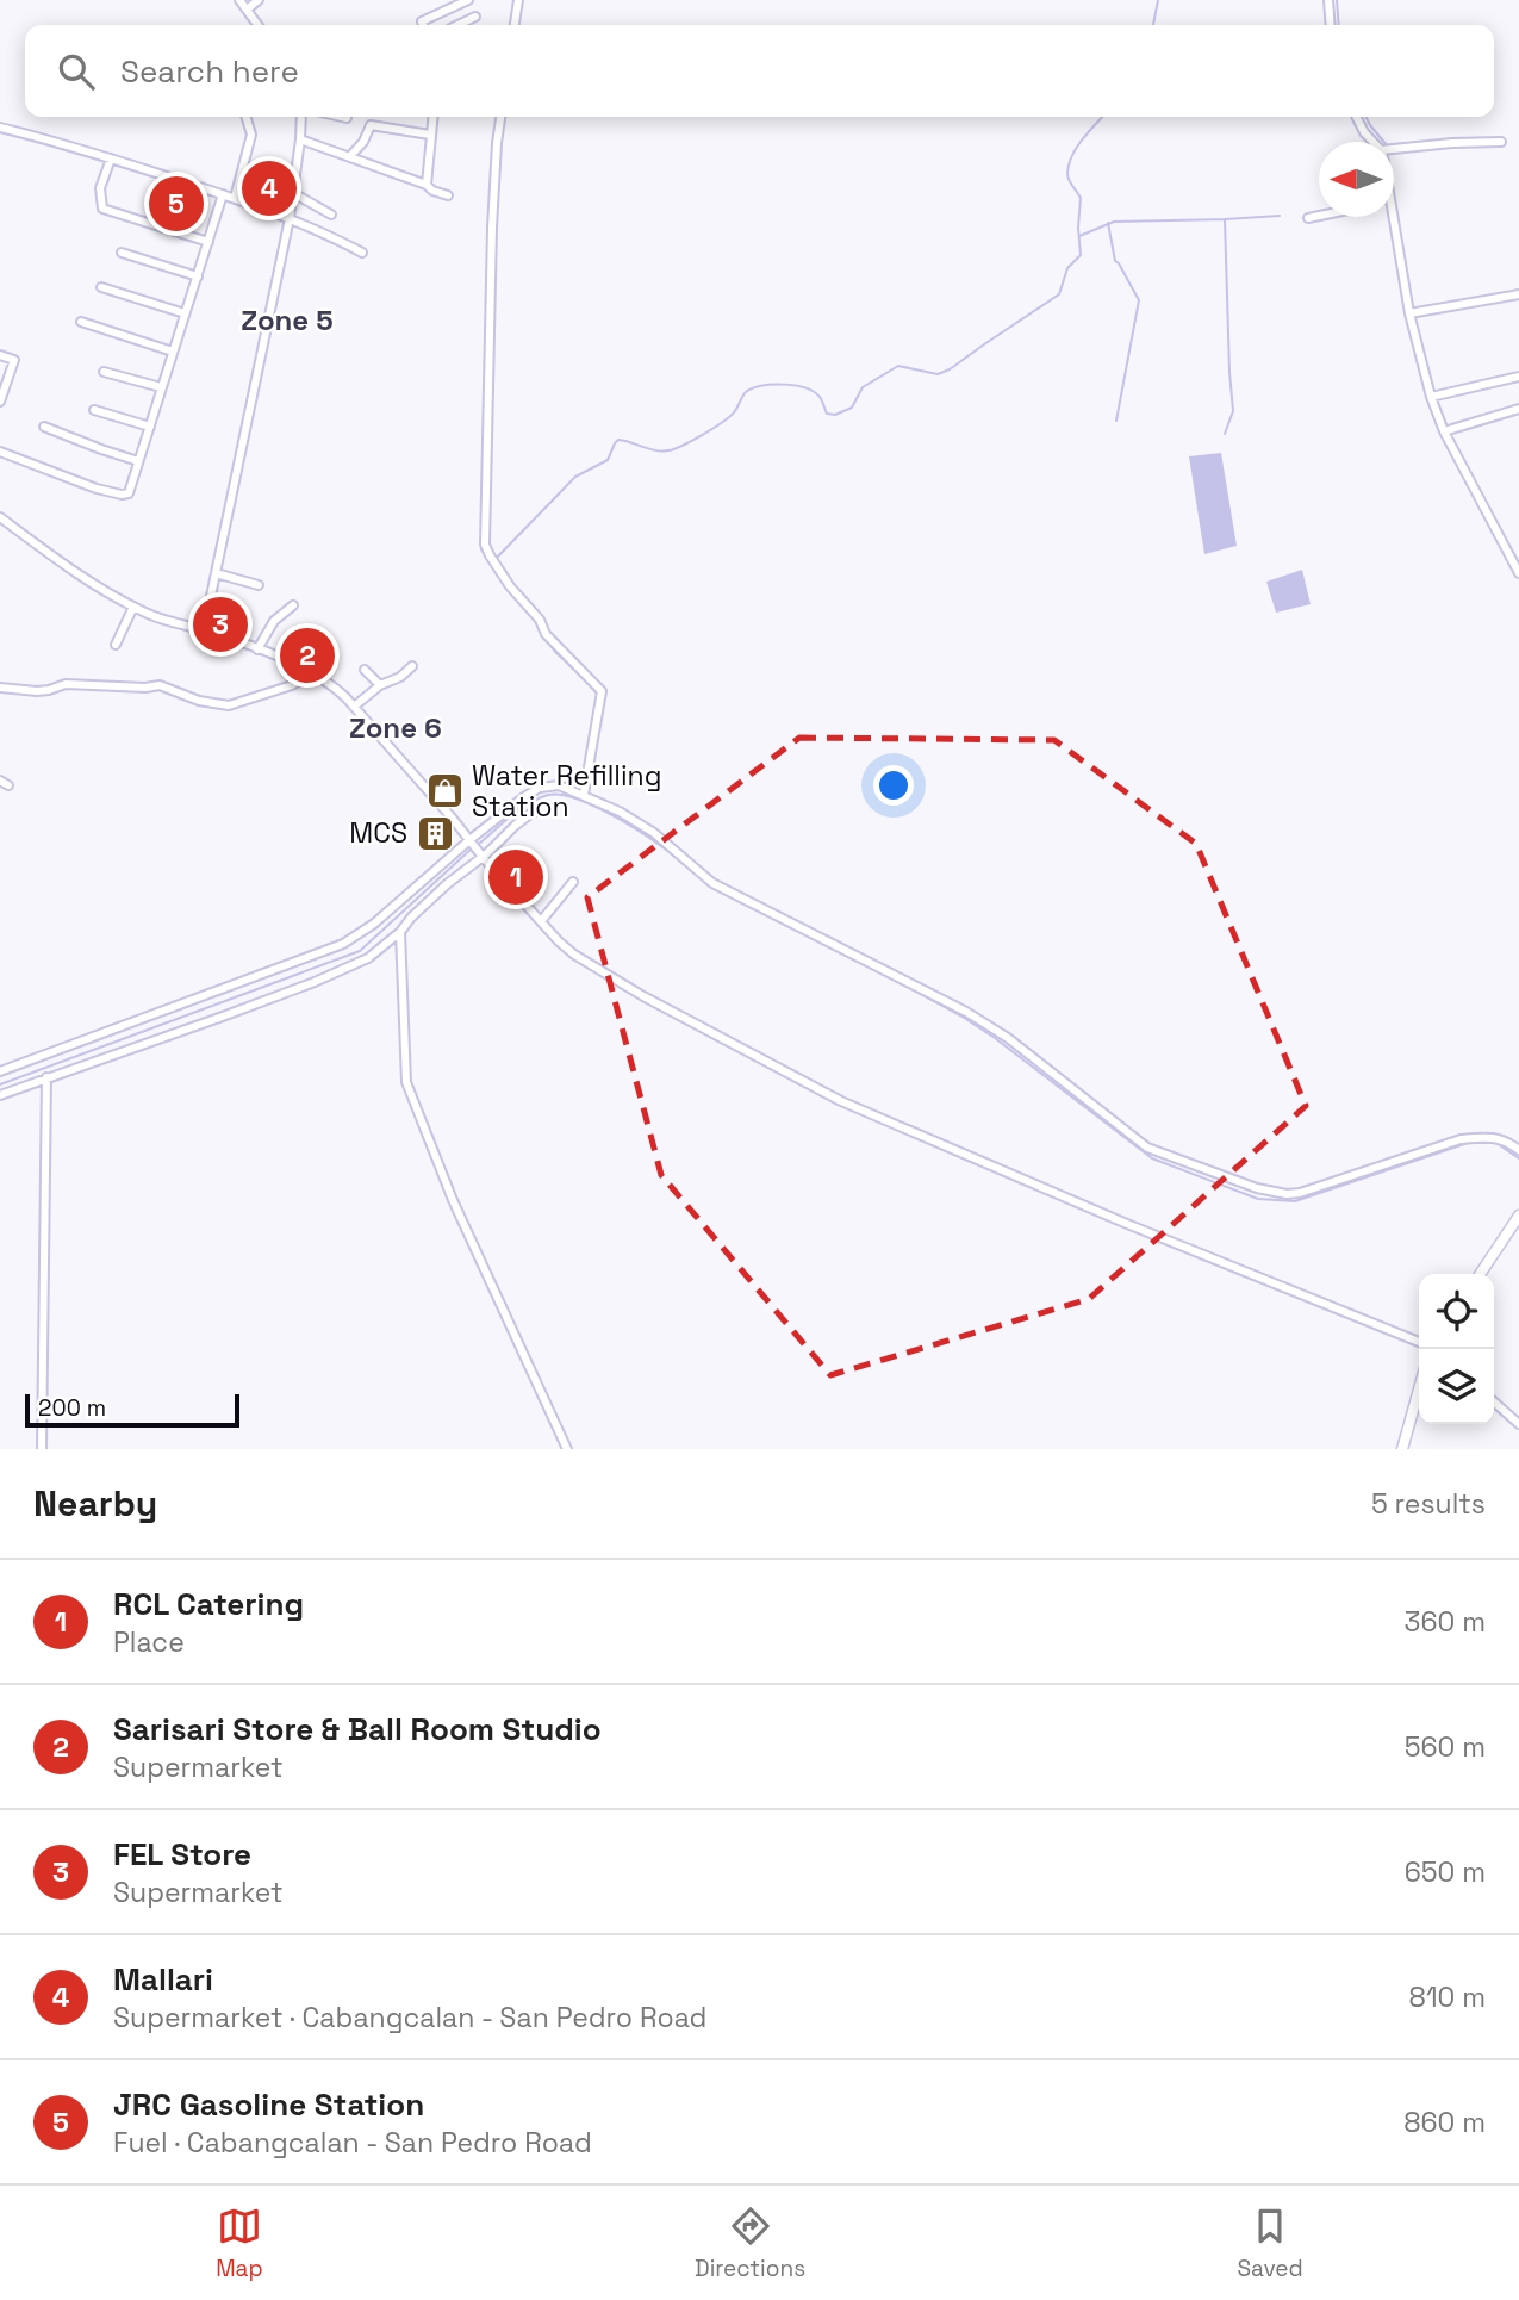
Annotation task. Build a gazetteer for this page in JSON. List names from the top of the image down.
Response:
{
  "districts": ["Zone 5", "Zone 6"],
  "places": {
    "shop": ["Water Refilling Station"],
    "building": ["MCS"]
  },
  "scale_bar": "200 m",
  "north": "left",
  "page": {
    "search": "Search here",
    "pins": [
      "4",
      "5",
      "3",
      "2",
      "1"
    ],
    "scale": "200 m",
    "heading": ["Nearby", "5 results"],
    "list": [
      {
        "mark": "1",
        "name": "RCL Catering",
        "note": "Place",
        "value": "360 m"
      },
      {
        "mark": "2",
        "name": "Sarisari Store & Ball Room Studio",
        "note": "Supermarket",
        "value": "560 m"
      },
      {
        "mark": "3",
        "name": "FEL Store",
        "note": "Supermarket",
        "value": "650 m"
      },
      {
        "mark": "4",
        "name": "Mallari",
        "note": "Supermarket · Cabangcalan - San Pedro Road",
        "value": "810 m"
      },
      {
        "mark": "5",
        "name": "JRC Gasoline Station",
        "note": "Fuel · Cabangcalan - San Pedro Road",
        "value": "860 m"
      }
    ],
    "nav": ["Map", "Directions", "Saved"]
  }
}
